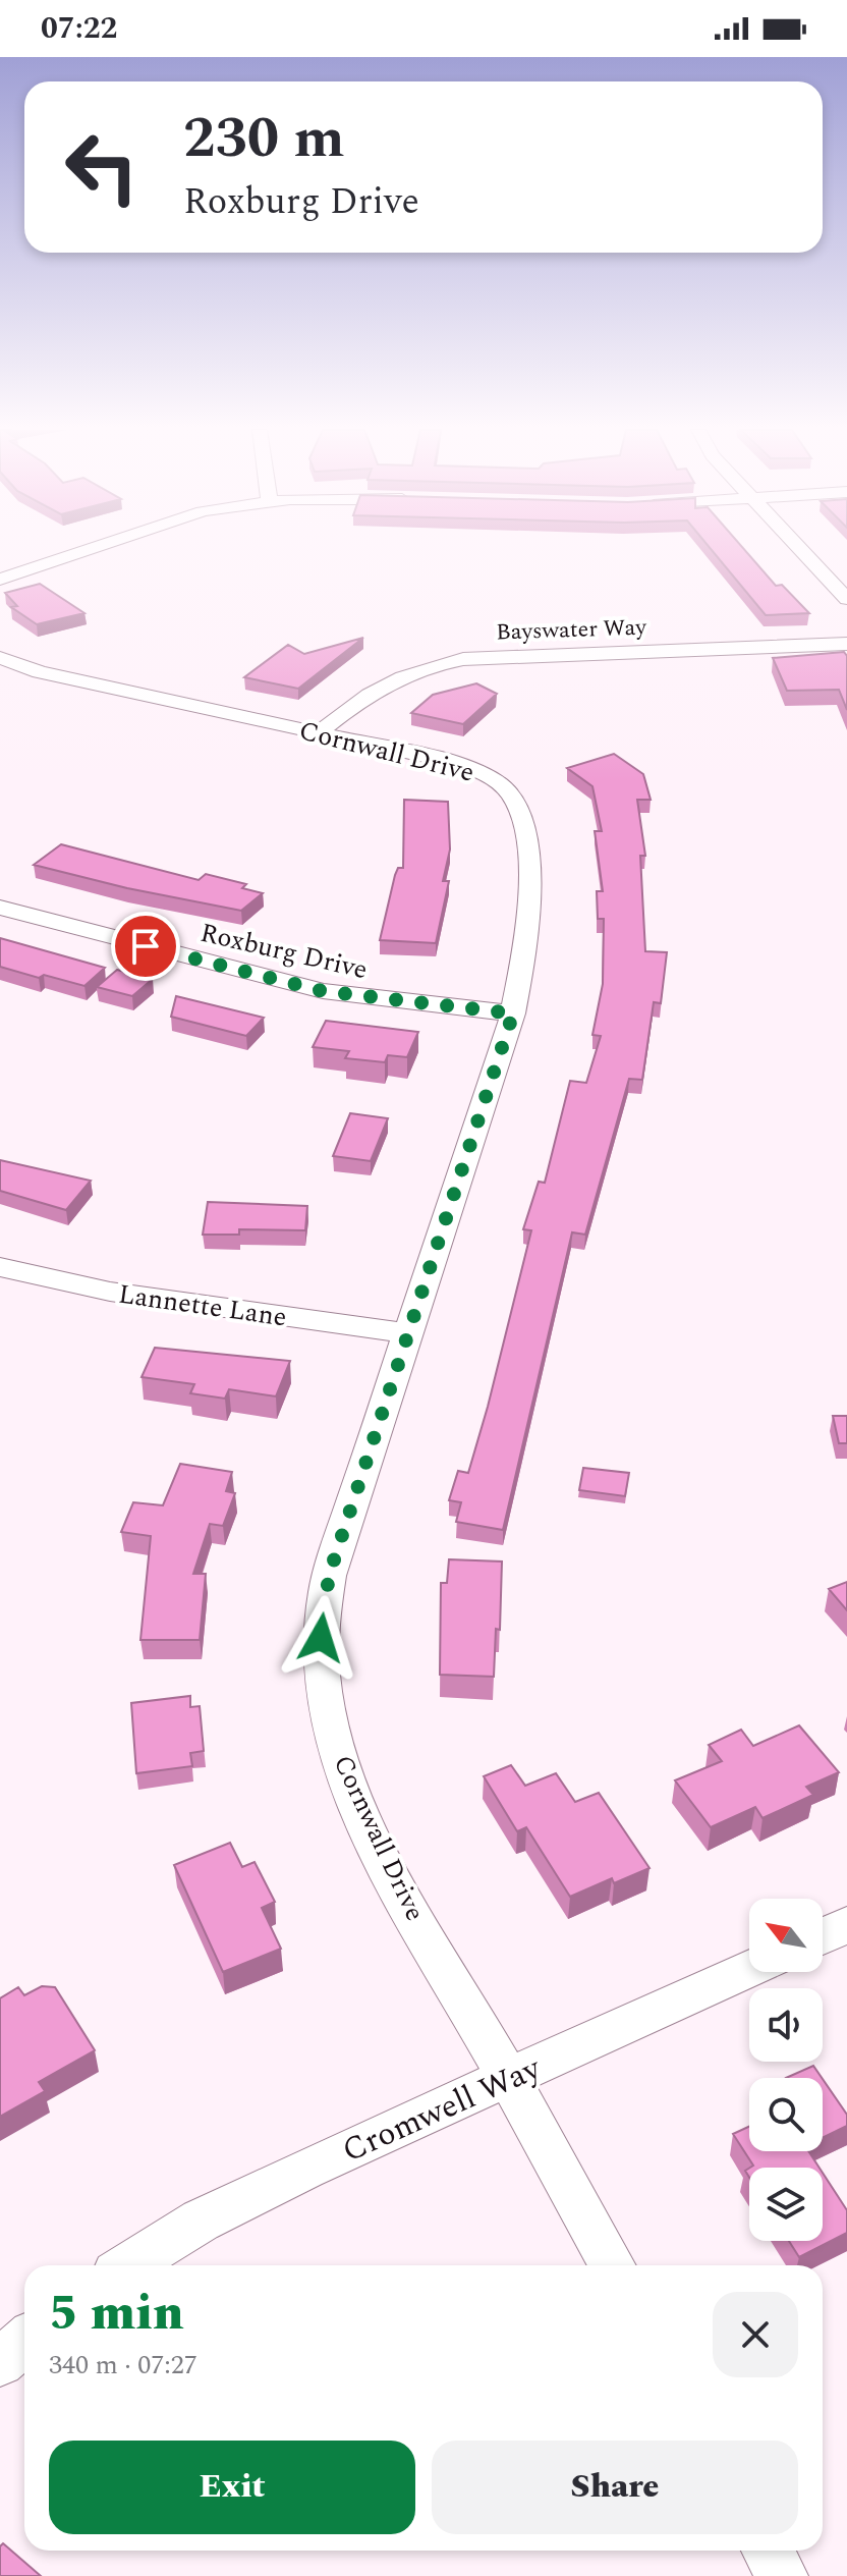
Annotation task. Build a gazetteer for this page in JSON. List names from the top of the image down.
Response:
{
  "streets": {
    "street": [
      "Bayswater Way",
      "Cornwall Drive",
      "Roxburg Drive",
      "Lannette Lane",
      "Cromwell Way"
    ]
  },
  "crossings": [
    ["Bayswater Way", "Cornwall Drive"],
    ["Cornwall Drive", "Roxburg Drive"],
    ["Cornwall Drive", "Lannette Lane"],
    ["Cornwall Drive", "Cromwell Way"]
  ],
  "north": "top left",
  "page": {
    "status": "07:22",
    "turn": ["230 m", "Roxburg Drive"],
    "heading": ["5 min", "340 m · 07:27"],
    "buttons": ["Exit", "Share"]
  }
}
